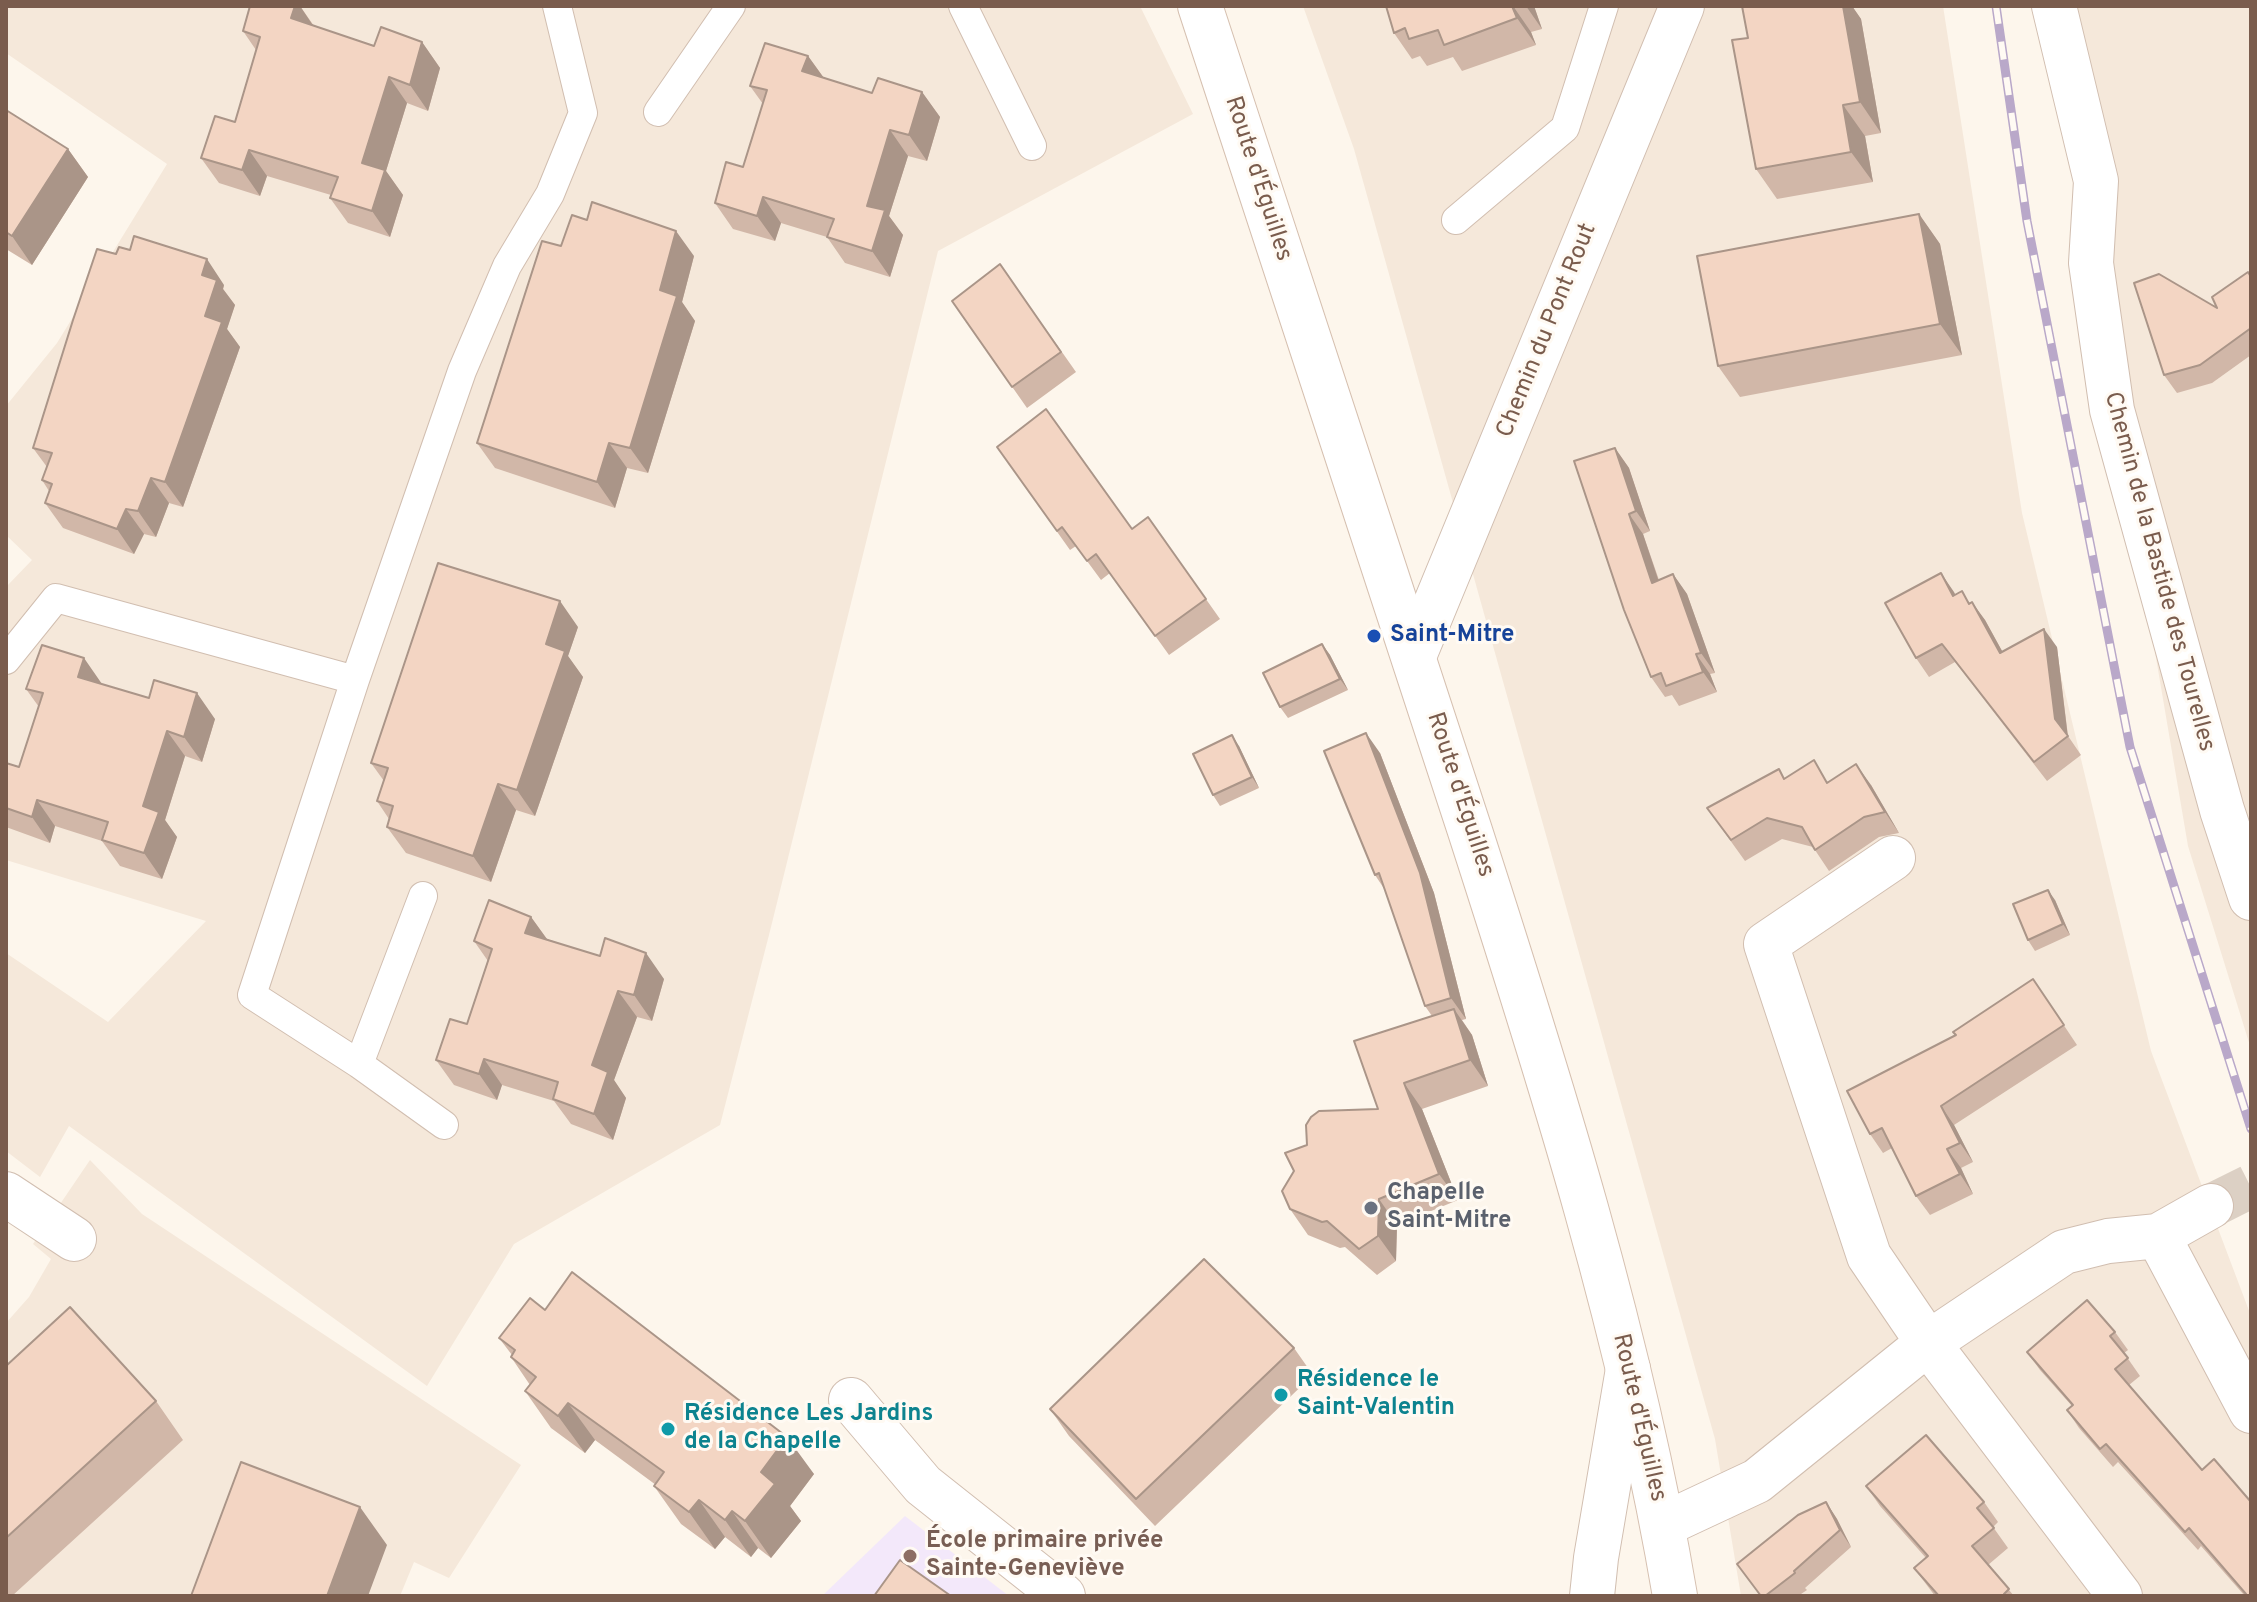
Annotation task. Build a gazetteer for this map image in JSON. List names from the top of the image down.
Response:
{
  "streets": {
    "street": ["Route d'Éguilles", "Chemin du Pont Rout", "Chemin de la Bastide des Tourelles"]
  },
  "crossings": [
    ["Route d'Éguilles", "Chemin du Pont Rout"]
  ],
  "places": [
    "Saint-Mitre",
    "Chapelle Saint-Mitre",
    "Résidence le Saint-Valentin",
    "Résidence Les Jardins de la Chapelle",
    "École primaire privée Sainte-Geneviève"
  ]
}
